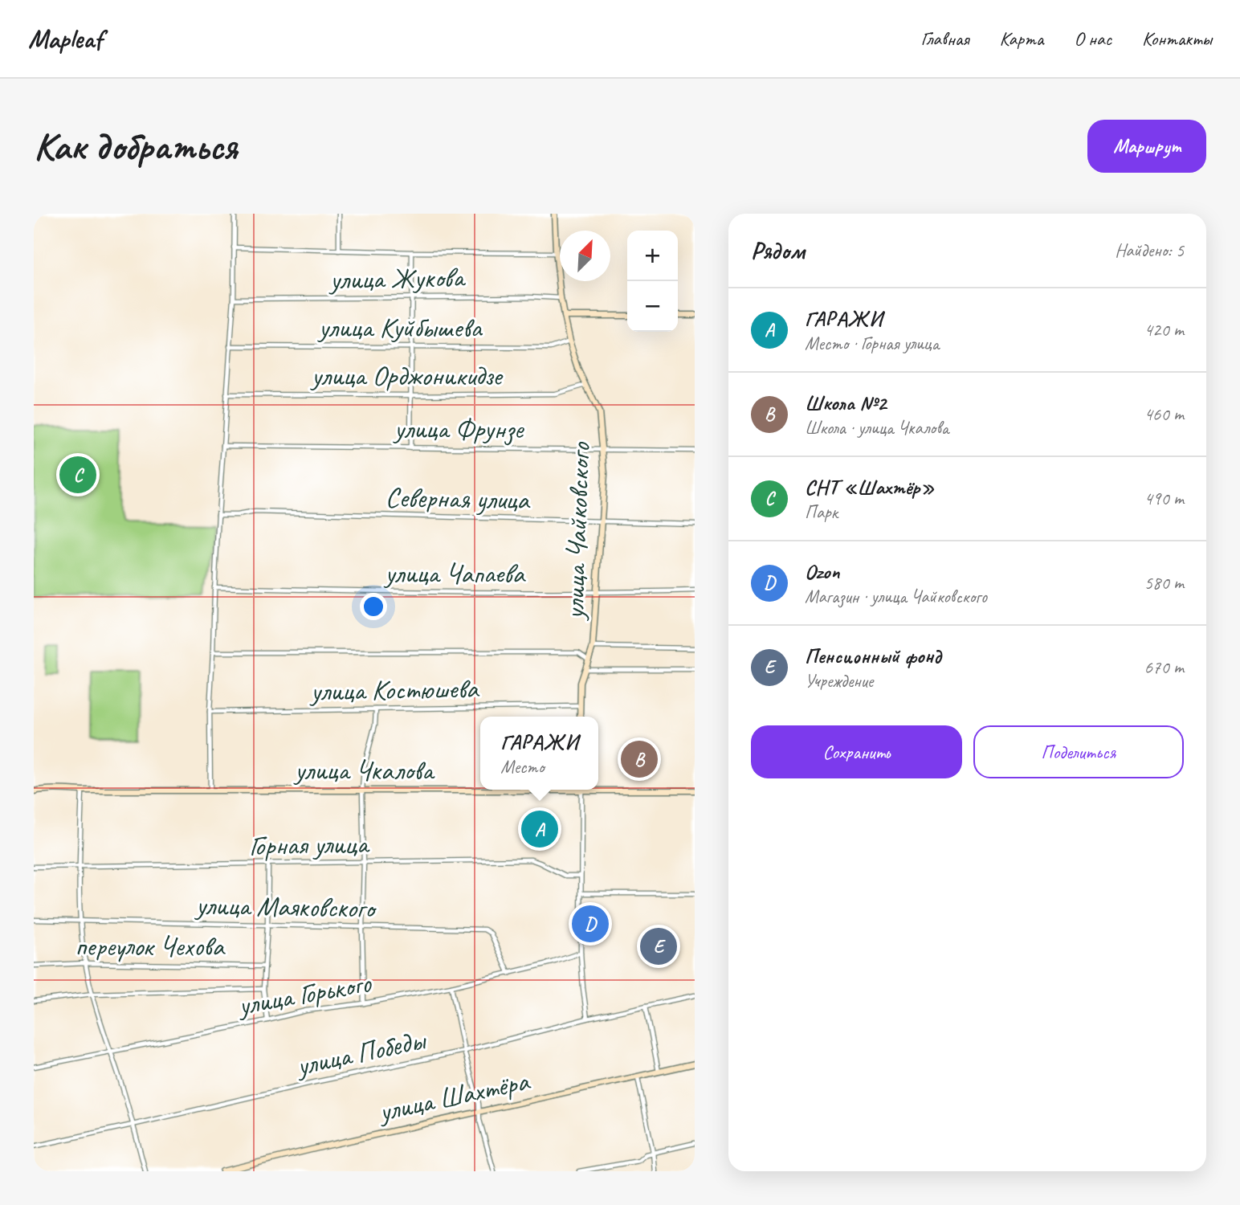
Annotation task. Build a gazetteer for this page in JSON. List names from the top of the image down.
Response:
{
  "streets": {
    "street": [
      "улица Жукова",
      "улица Куйбышева",
      "улица Орджоникидзе",
      "улица Фрунзе",
      "Северная улица",
      "улица Чайковского",
      "улица Чапаева",
      "улица Костюшева",
      "улица Чкалова",
      "Горная улица",
      "улица Маяковского",
      "переулок Чехова",
      "улица Горького",
      "улица Победы",
      "улица Шахтёра"
    ]
  },
  "crossings": [
    ["улица Жукова", "улица Чайковского"],
    ["улица Куйбышева", "улица Чайковского"],
    ["улица Орджоникидзе", "улица Чайковского"],
    ["улица Фрунзе", "улица Чайковского"],
    ["Северная улица", "улица Чайковского"],
    ["улица Чайковского", "улица Чапаева"],
    ["улица Чайковского", "улица Костюшева"],
    ["улица Маяковского", "улица Горького"]
  ],
  "north": "top right",
  "page": {
    "header": "Mapleaf",
    "nav": [
      "Главная",
      "Карта",
      "О нас",
      "Контакты"
    ],
    "buttons": [
      "Маршрут",
      ["Сохранить", "Поделиться"]
    ],
    "title": "Как добраться",
    "heading": ["Рядом", "Найдено: 5"],
    "map_buttons": ["+", "−"],
    "list": [
      {
        "mark": "A",
        "name": "ГАРАЖИ",
        "note": "Место · Горная улица",
        "value": "420 m"
      },
      {
        "mark": "B",
        "name": "Школа №2",
        "note": "Школа · улица Чкалова",
        "value": "460 m"
      },
      {
        "mark": "C",
        "name": "СНТ «Шахтёр»",
        "note": "Парк",
        "value": "490 m"
      },
      {
        "mark": "D",
        "name": "Ozon",
        "note": "Магазин · улица Чайковского",
        "value": "580 m"
      },
      {
        "mark": "E",
        "name": "Пенсионный фонд",
        "note": "Учреждение",
        "value": "670 m"
      }
    ],
    "pins": [
      "C",
      "B",
      "A",
      "D",
      "E"
    ],
    "popup": ["ГАРАЖИ", "Место"]
  }
}
